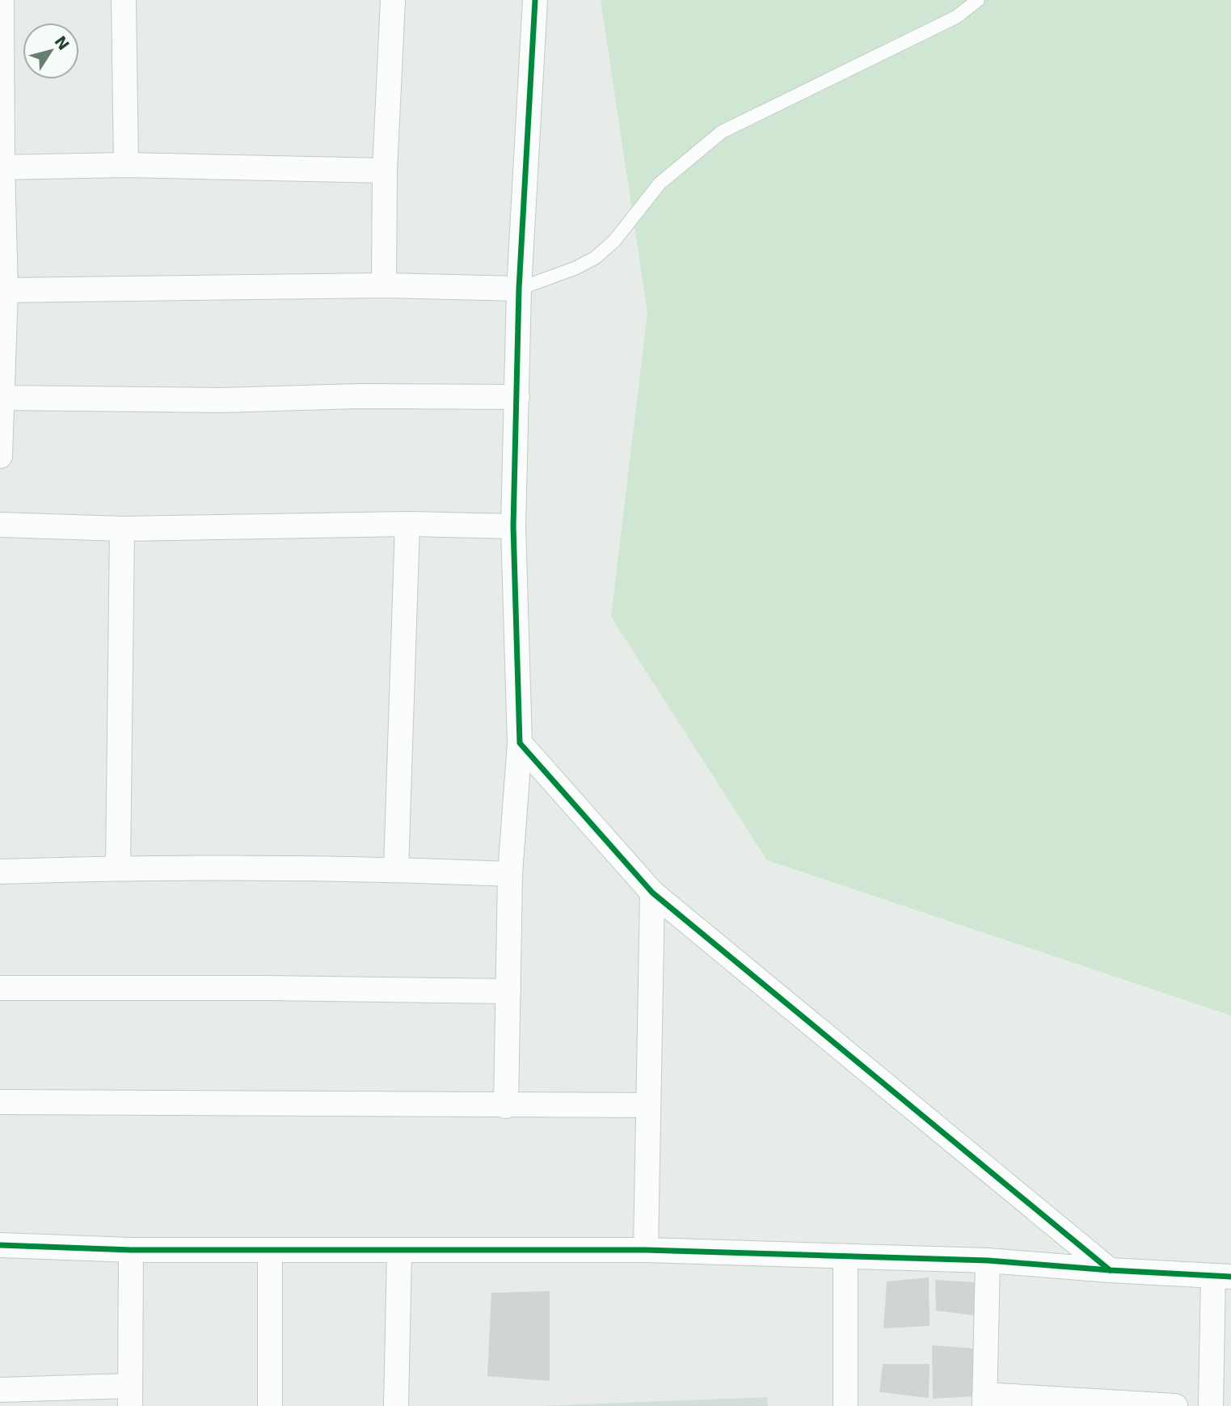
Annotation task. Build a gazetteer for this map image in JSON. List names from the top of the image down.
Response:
{
  "north": "top right"
}
